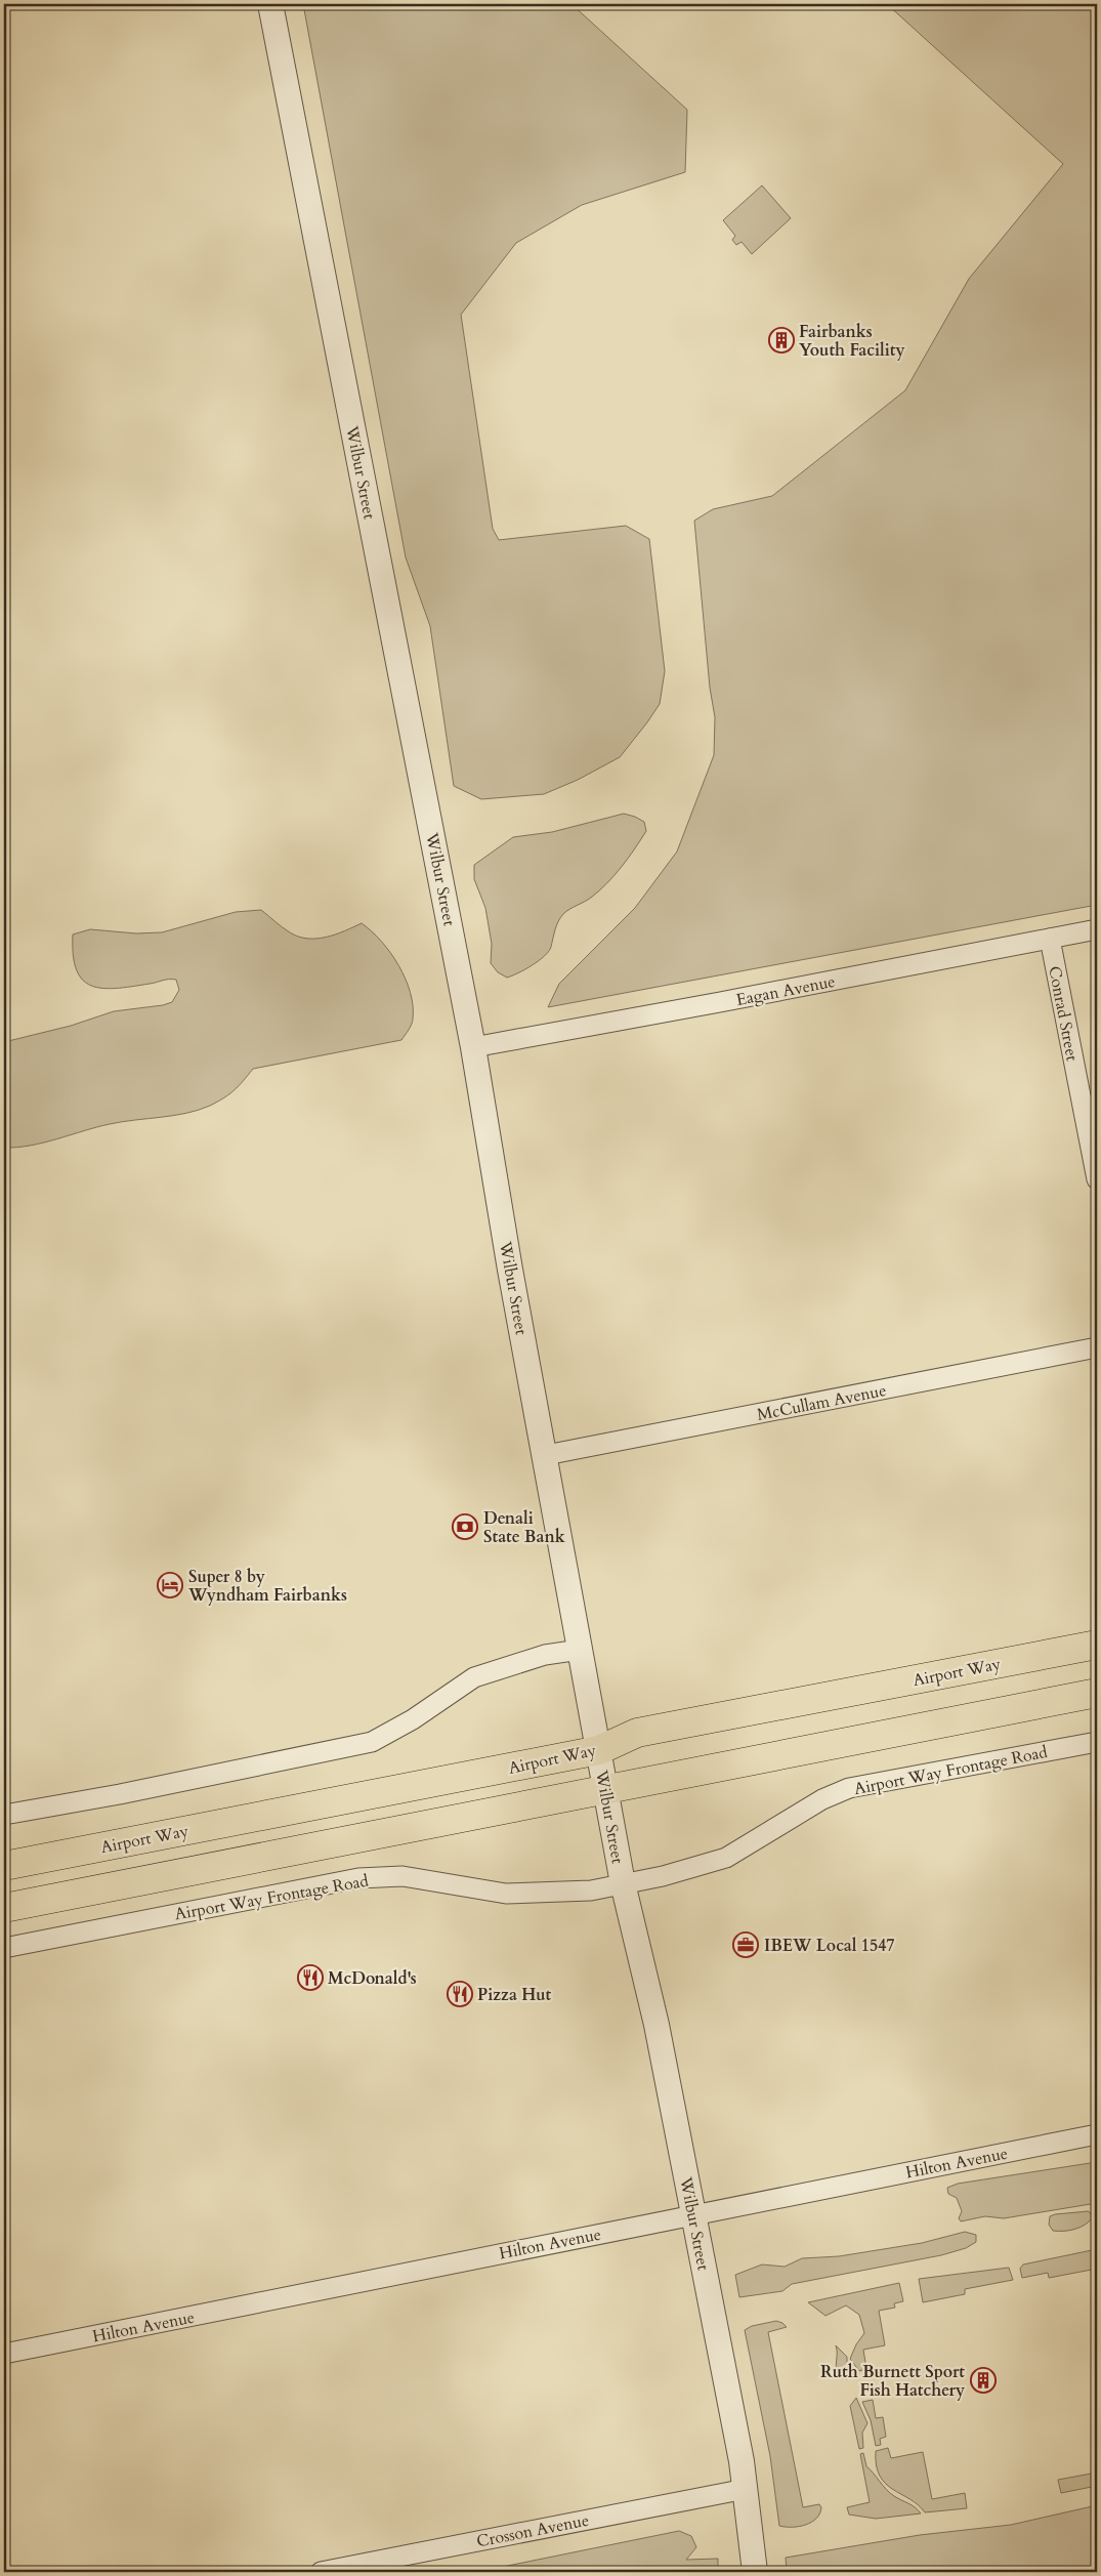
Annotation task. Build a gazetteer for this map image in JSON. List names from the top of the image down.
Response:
{
  "streets": {
    "main road": ["Airport Way"],
    "street": [
      "Wilbur Street",
      "Eagan Avenue",
      "Conrad Street",
      "McCullam Avenue",
      "Airport Way Frontage Road",
      "Hilton Avenue",
      "Crosson Avenue"
    ]
  },
  "crossings": [
    ["Wilbur Street", "Eagan Avenue"],
    ["Wilbur Street", "McCullam Avenue"],
    ["Wilbur Street", "Airport Way"],
    ["Wilbur Street", "Airport Way Frontage Road"],
    ["Wilbur Street", "Hilton Avenue"],
    ["Wilbur Street", "Crosson Avenue"],
    ["Eagan Avenue", "Conrad Street"]
  ],
  "places": {
    "building": ["Fairbanks Youth Facility", "Ruth Burnett Sport Fish Hatchery"],
    "bank": ["Denali State Bank"],
    "hotel": ["Super 8 by Wyndham Fairbanks"],
    "office": ["IBEW Local 1547"],
    "restaurant": ["McDonald's", "Pizza Hut"]
  }
}
